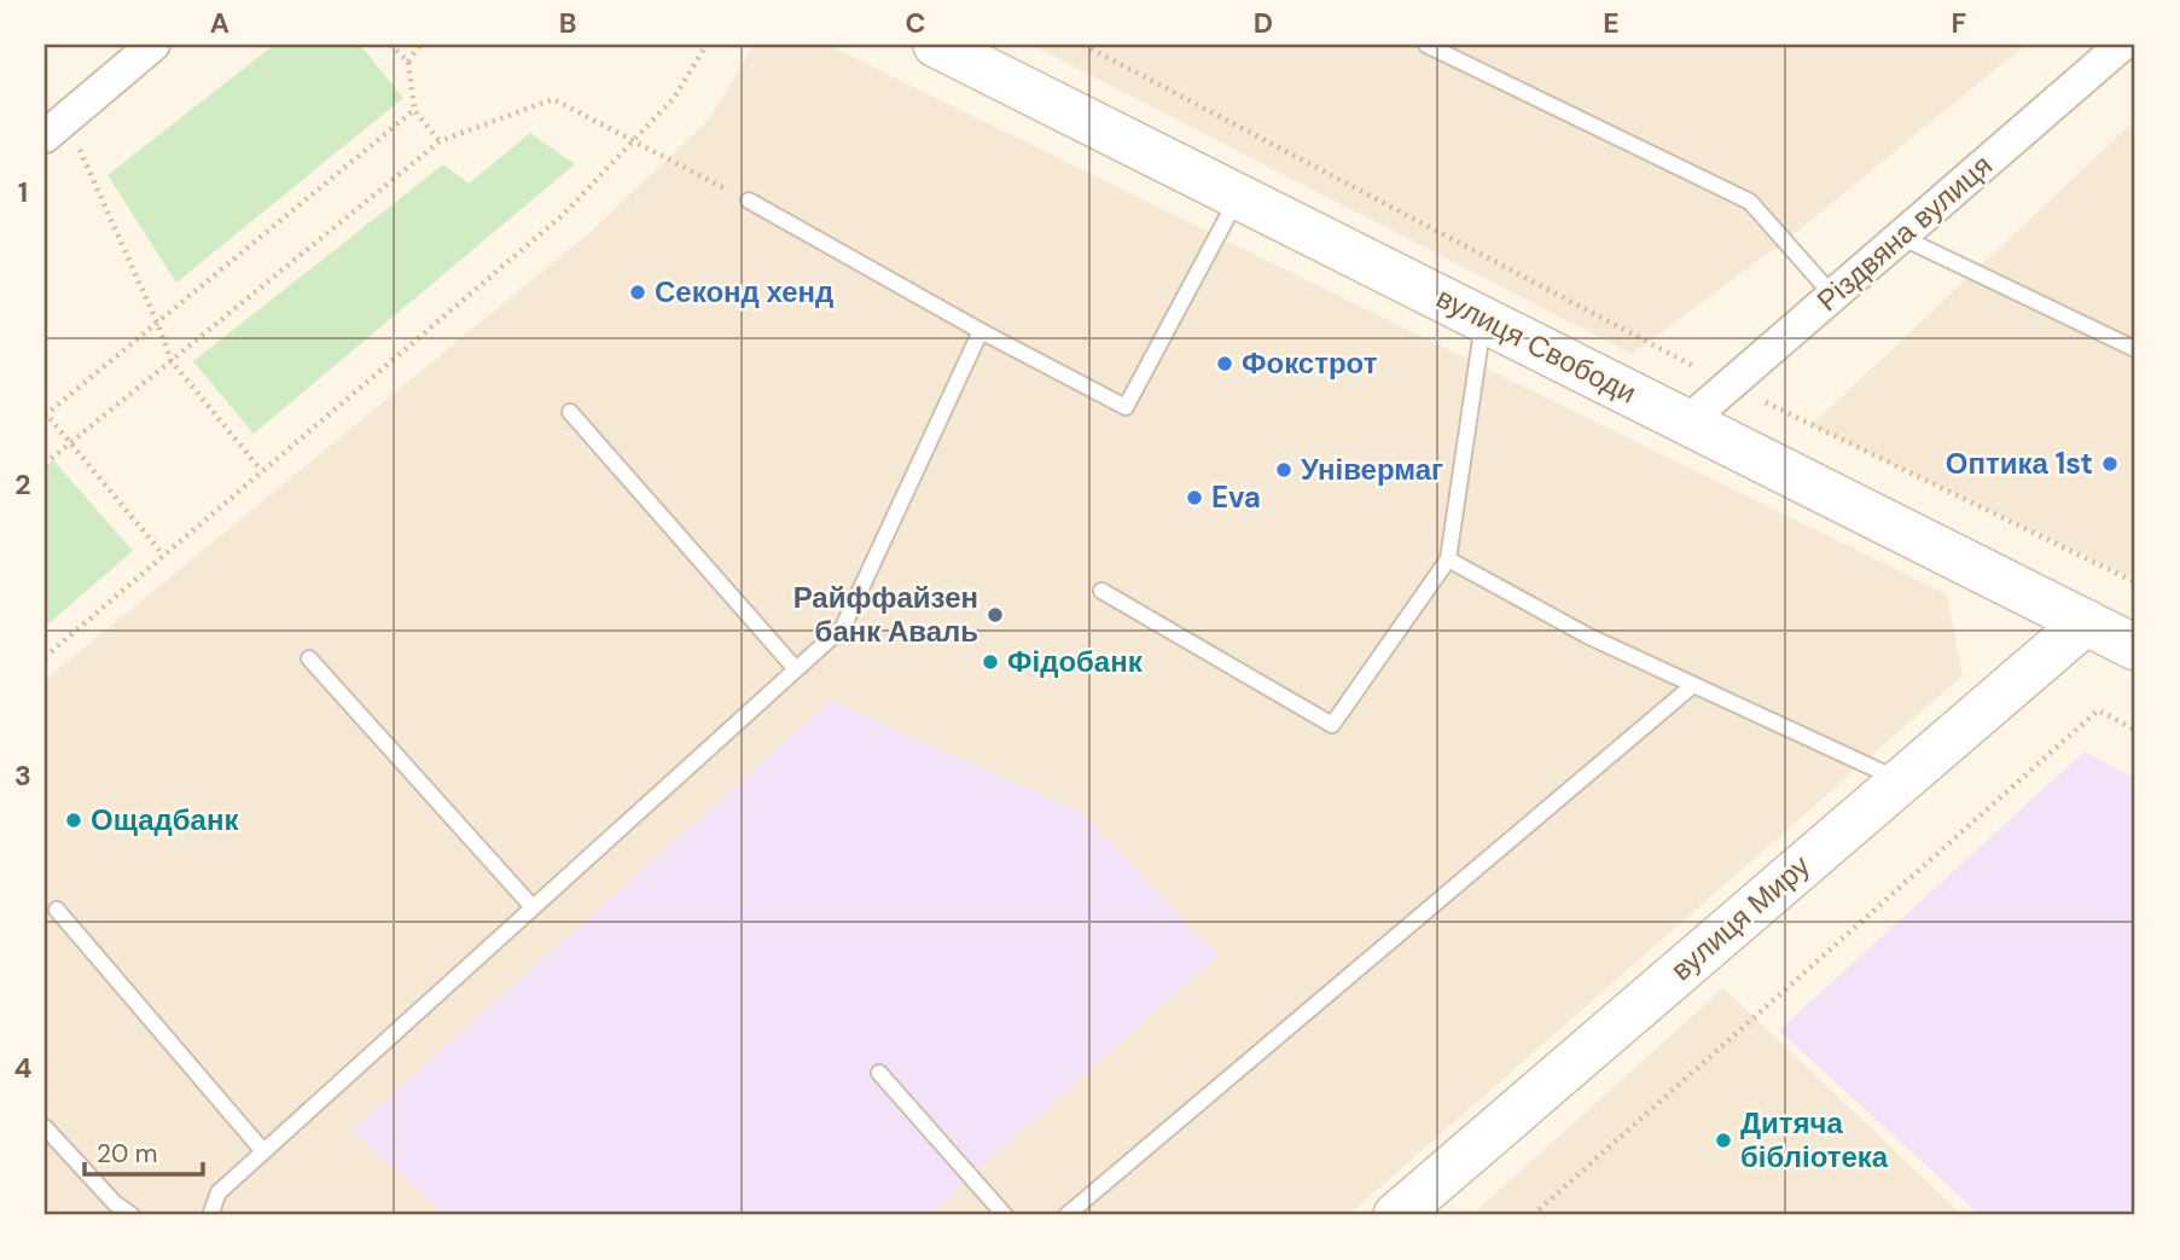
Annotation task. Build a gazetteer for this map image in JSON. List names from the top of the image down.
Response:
{
  "streets": {
    "main road": ["вулиця Свободи", "вулиця Миру"],
    "street": ["Різдвяна вулиця"]
  },
  "crossings": [
    ["Різдвяна вулиця", "вулиця Свободи"],
    ["вулиця Свободи", "вулиця Миру"]
  ],
  "places": [
    "Секонд хенд",
    "Фокстрот",
    "Оптика 1st",
    "Універмаг",
    "Eva",
    "Райффайзен банк Аваль",
    "Фідобанк",
    "Ощадбанк",
    "Дитяча бібліотека"
  ],
  "scale_bar": "20 m",
  "grid": {
    "columns": [
      "A",
      "B",
      "C",
      "D",
      "E",
      "F"
    ],
    "rows": [
      "1",
      "2",
      "3",
      "4"
    ]
  }
}
